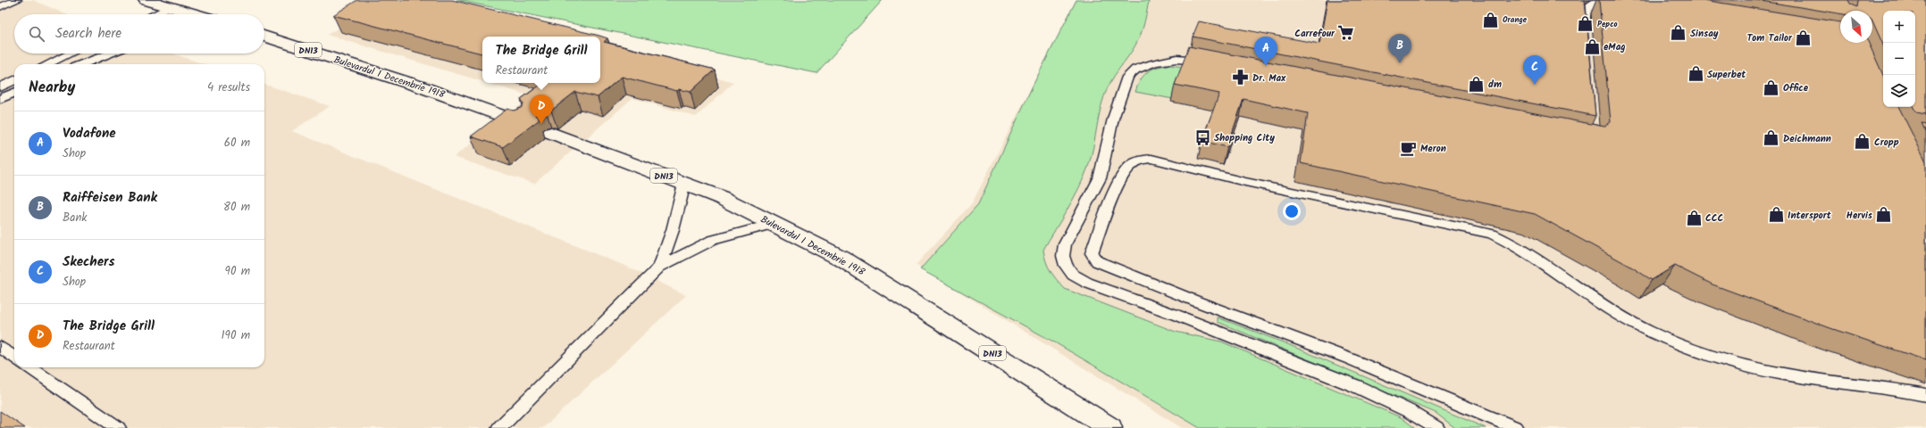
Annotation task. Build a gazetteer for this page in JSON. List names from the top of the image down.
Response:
{
  "streets": {
    "main road": ["DN13", "Bulevardul 1 Decembrie 1918"]
  },
  "places": {
    "shop": [
      "Orange",
      "Pepco",
      "Sinsay",
      "Tom Tailor",
      "eMag",
      "Superbet",
      "dm",
      "Office",
      "Deichmann",
      "Cropp",
      "Intersport",
      "Hervis",
      "CCC"
    ],
    "supermarket": ["Carrefour"],
    "pharmacy": ["Dr. Max"],
    "bus stop": ["Shopping City"],
    "cafe": ["Meron"]
  },
  "north": "bottom right",
  "page": {
    "map_buttons": ["+", "−"],
    "search": "Search here",
    "pins": [
      "B",
      "A",
      "C",
      "D"
    ],
    "popup": ["The Bridge Grill", "Restaurant"],
    "heading": ["Nearby", "4 results"],
    "list": [
      {
        "mark": "A",
        "name": "Vodafone",
        "note": "Shop",
        "value": "60 m"
      },
      {
        "mark": "B",
        "name": "Raiffeisen Bank",
        "note": "Bank",
        "value": "80 m"
      },
      {
        "mark": "C",
        "name": "Skechers",
        "note": "Shop",
        "value": "90 m"
      },
      {
        "mark": "D",
        "name": "The Bridge Grill",
        "note": "Restaurant",
        "value": "190 m"
      }
    ]
  }
}
